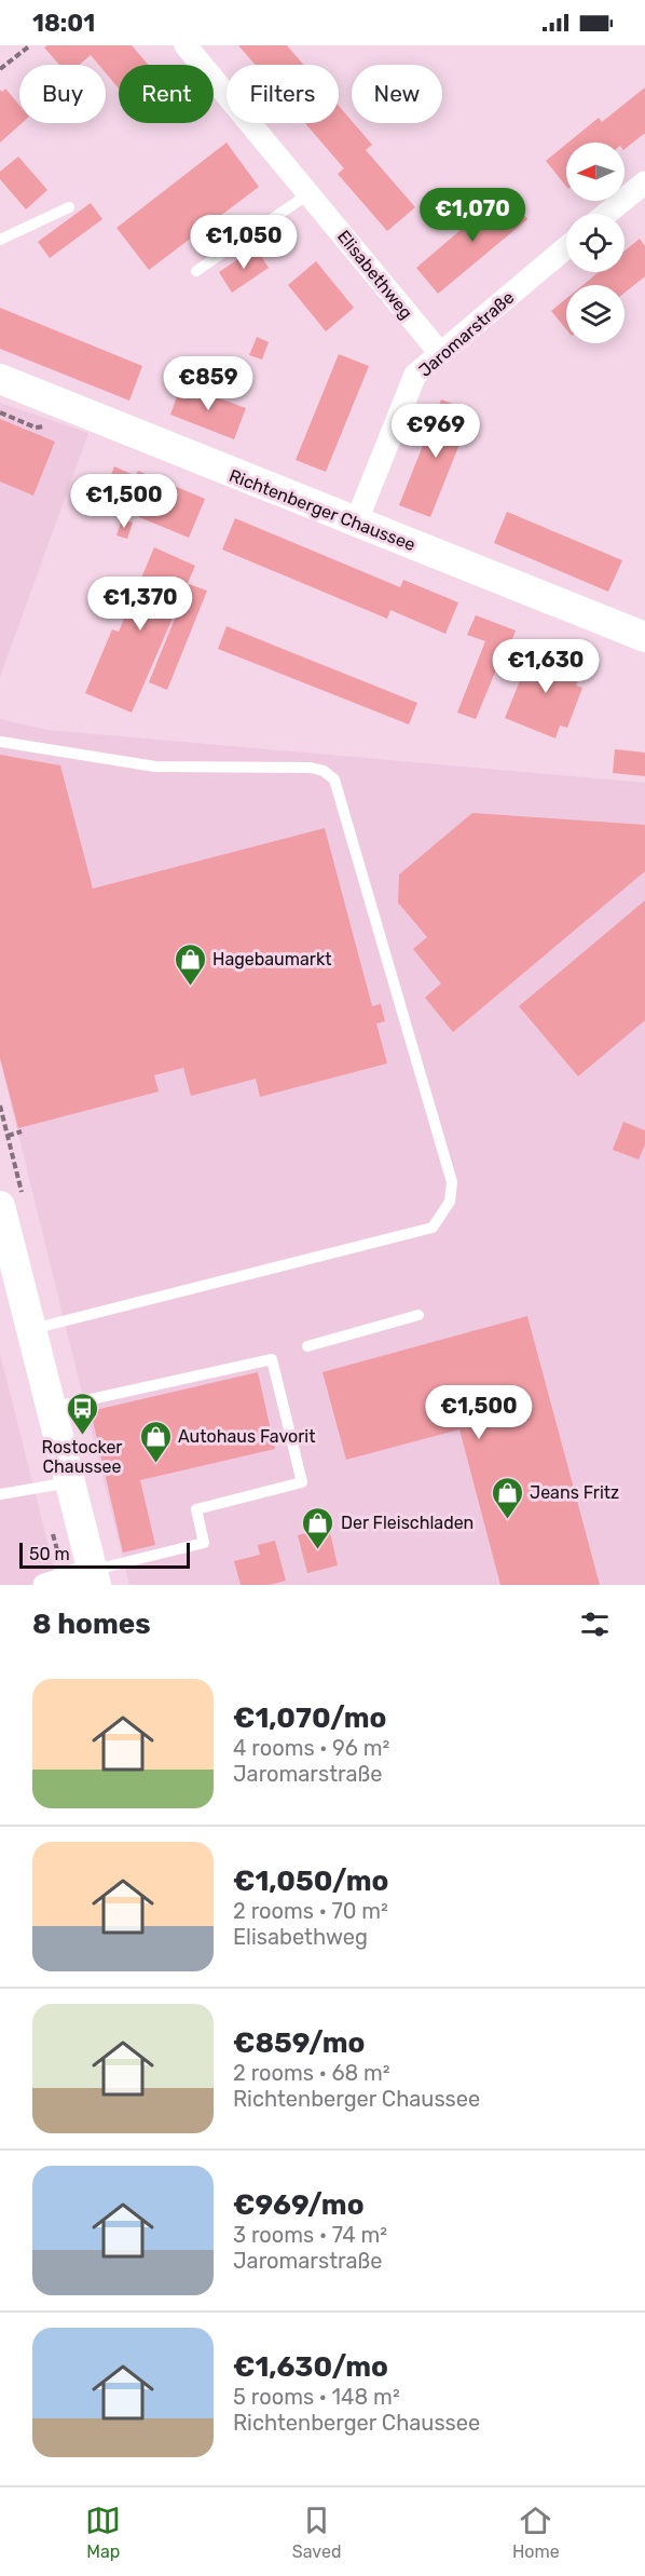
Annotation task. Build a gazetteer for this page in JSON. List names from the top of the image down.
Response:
{
  "streets": {
    "street": ["Elisabethweg", "Jaromarstraße", "Richtenberger Chaussee"]
  },
  "crossings": [
    ["Elisabethweg", "Jaromarstraße"],
    ["Jaromarstraße", "Richtenberger Chaussee"]
  ],
  "places": {
    "shop": [
      "Hagebaumarkt",
      "Autohaus Favorit",
      "Jeans Fritz",
      "Der Fleischladen"
    ],
    "bus stop": ["Rostocker Chaussee"]
  },
  "scale_bar": "50 m",
  "north": "left",
  "page": {
    "status": "18:01",
    "chip": [
      "Buy",
      "Rent",
      "Filters",
      "New"
    ],
    "price": [
      "€1,070",
      "€1,050",
      "€859",
      "€969",
      "€1,500",
      "€1,370",
      "€1,630",
      "€1,500"
    ],
    "scale": "50 m",
    "heading": "8 homes",
    "list": [
      {
        "name": "€1,070/mo",
        "note": "4 rooms · 96 m² · Jaromarstraße"
      },
      {
        "name": "€1,050/mo",
        "note": "2 rooms · 70 m² · Elisabethweg"
      },
      {
        "name": "€859/mo",
        "note": "2 rooms · 68 m² · Richtenberger Chaussee"
      },
      {
        "name": "€969/mo",
        "note": "3 rooms · 74 m² · Jaromarstraße"
      },
      {
        "name": "€1,630/mo",
        "note": "5 rooms · 148 m² · Richtenberger Chaussee"
      }
    ],
    "tabs": ["Map", "Saved", "Home"]
  }
}
